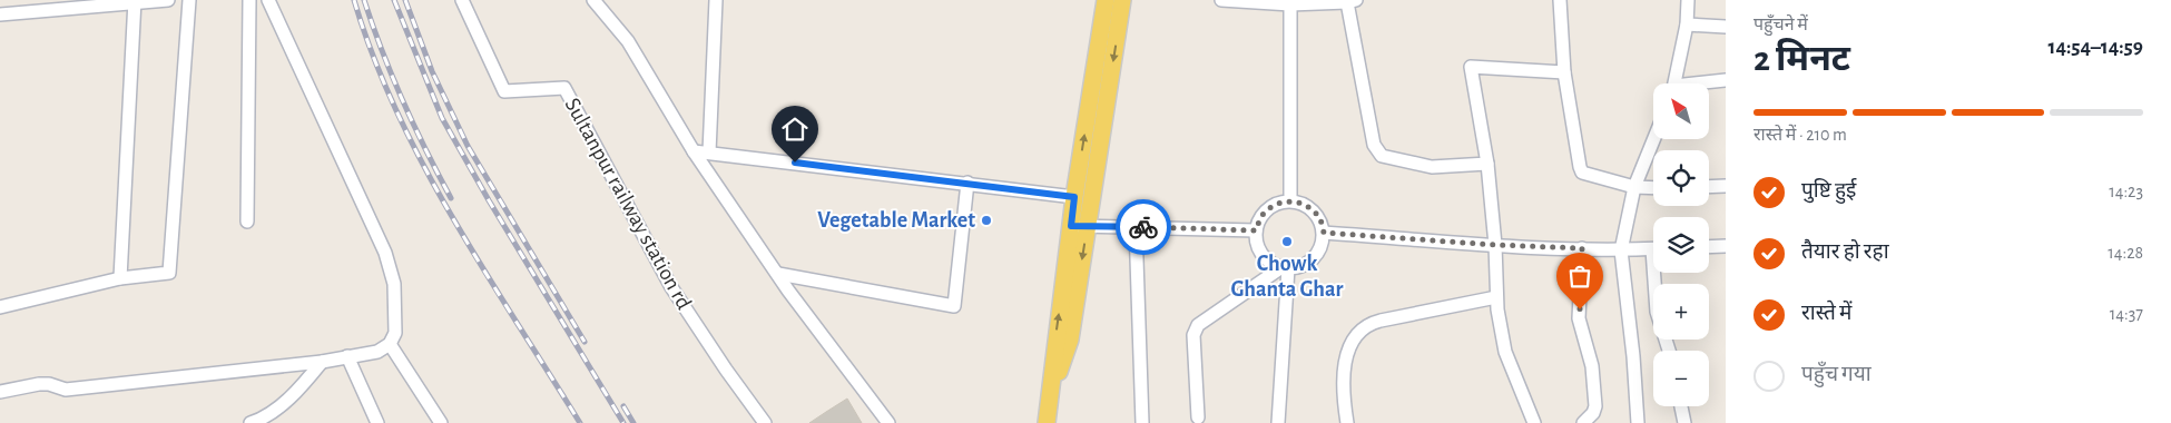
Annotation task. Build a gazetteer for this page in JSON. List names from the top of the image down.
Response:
{
  "streets": {
    "street": ["Sultanpur railway station rd"]
  },
  "places": ["Vegetable Market", "Chowk Ghanta Ghar"],
  "north": "top left",
  "page": {
    "heading": ["2 मिनट", "पहुँचने में", "14:54–14:59"],
    "map_buttons": ["+", "−"],
    "bar": "रास्ते में · 210 m",
    "list": [
      ["पुष्टि हुई", "14:23"],
      ["तैयार हो रहा", "14:28"],
      ["रास्ते में", "14:37"],
      "पहुँच गया"
    ]
  }
}
